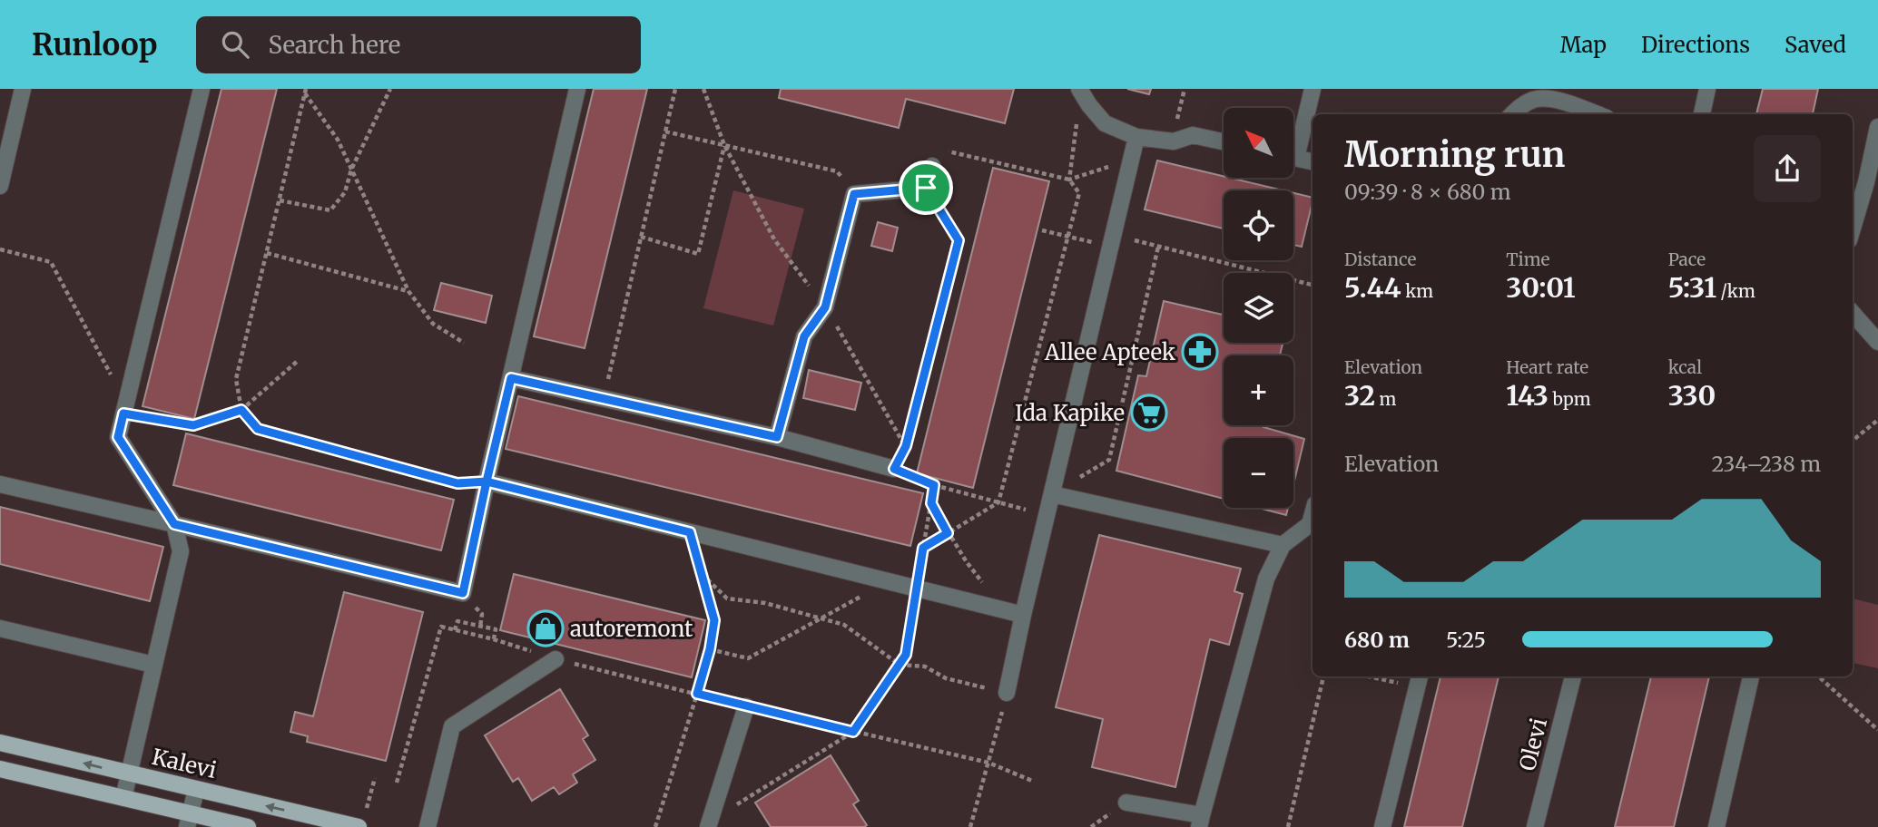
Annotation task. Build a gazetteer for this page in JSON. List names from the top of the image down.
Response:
{
  "streets": {
    "main road": ["Kalevi"],
    "street": ["Olevi"]
  },
  "places": {
    "pharmacy": ["Allee Apteek"],
    "supermarket": ["Ida Kapike"],
    "shop": ["autoremont"]
  },
  "north": "top left",
  "page": {
    "header": "Runloop",
    "search": "Search here",
    "nav": ["Map", "Directions", "Saved"],
    "map_buttons": ["+", "−"],
    "heading": ["Morning run", "09:39 · 8 × 680 m"],
    "stats": [
      ["Distance", "5.44 km"],
      ["Time", "30:01"],
      ["Pace", "5:31 /km"],
      ["Elevation", "32 m"],
      ["Heart rate", "143 bpm"],
      ["kcal", "330"]
    ],
    "chart": ["Elevation", "234–238 m"],
    "list": [
      {
        "name": "680 m",
        "note": "5:25"
      }
    ]
  }
}
